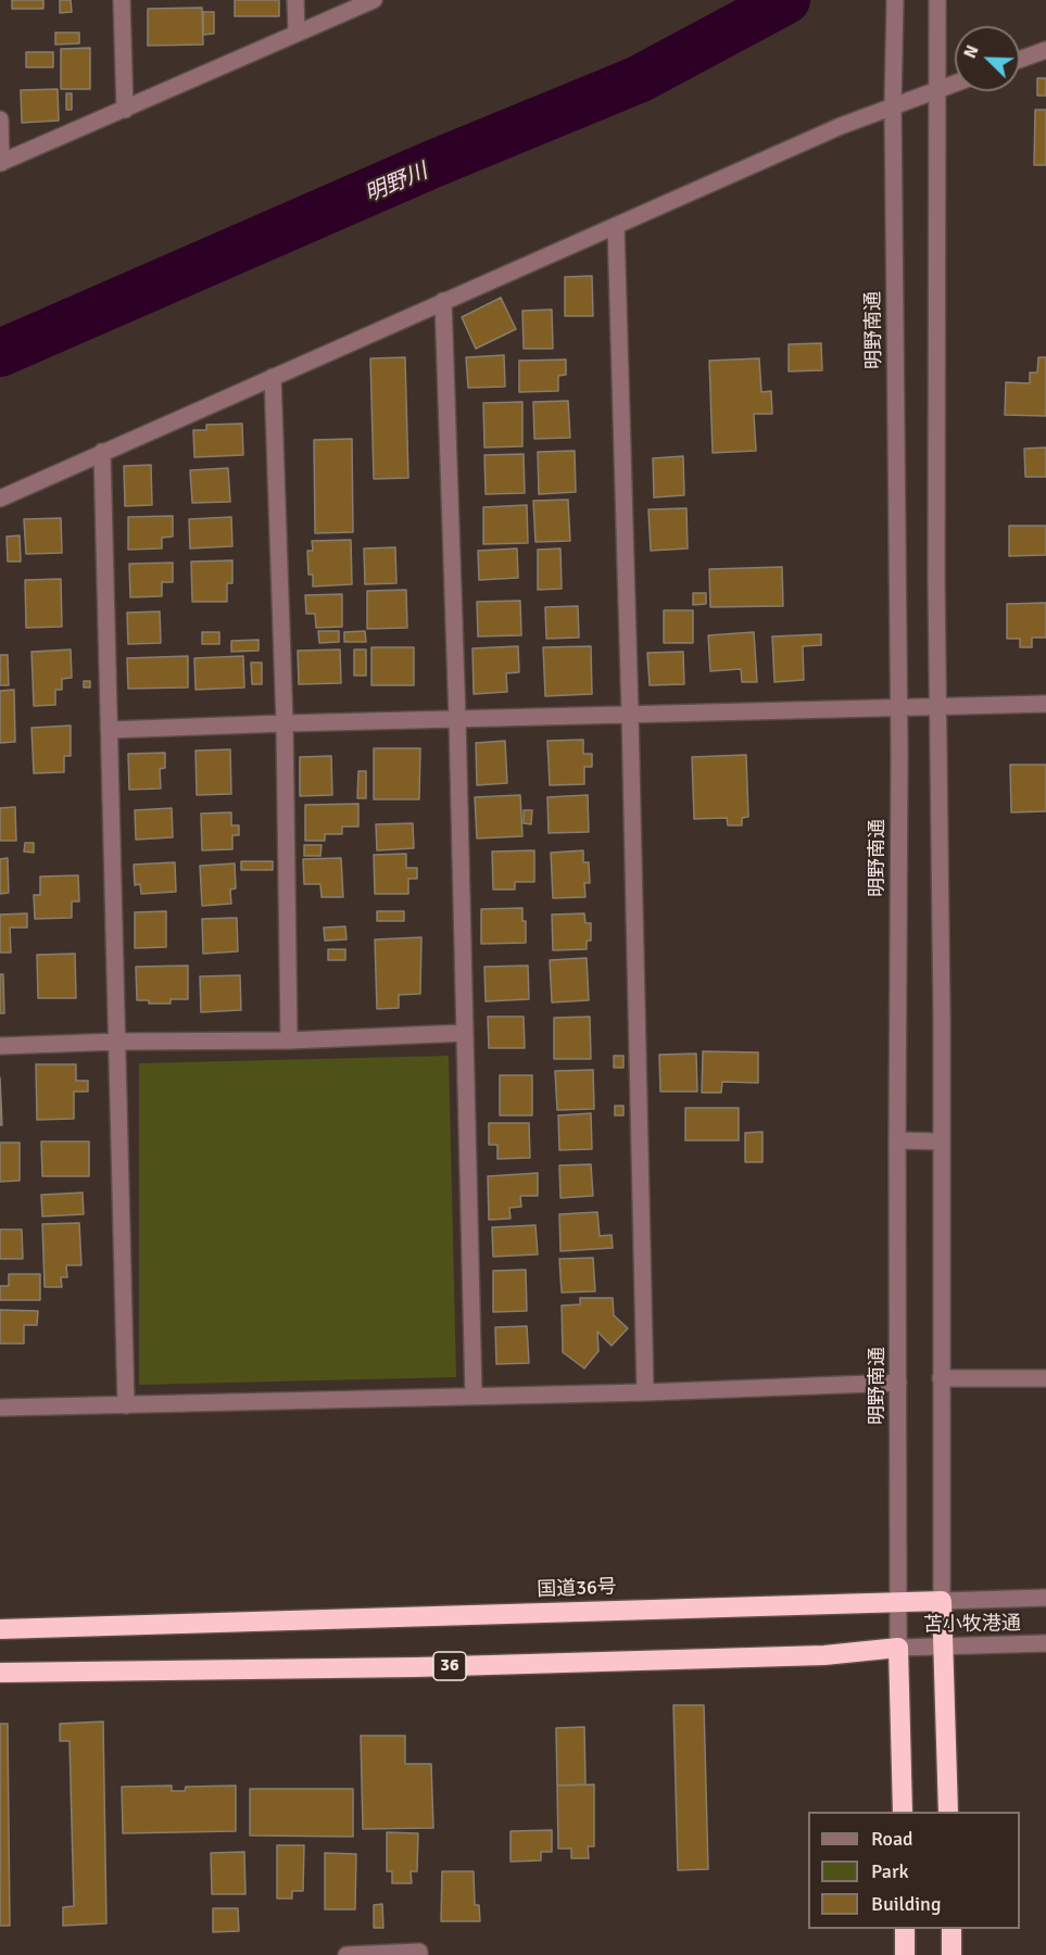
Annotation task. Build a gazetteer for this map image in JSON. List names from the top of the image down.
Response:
{
  "streets": {
    "highway": ["国道36号", "36"],
    "street": ["明野南通", "苫小牧港通"]
  },
  "crossings": [
    ["明野南通", "国道36号"],
    ["明野南通", "苫小牧港通"],
    ["明野南通", "36"],
    ["国道36号", "苫小牧港通"],
    ["苫小牧港通", "36"]
  ],
  "water": ["明野川"],
  "legend": ["Road", "Park", "Building"],
  "north": "top left"
}
